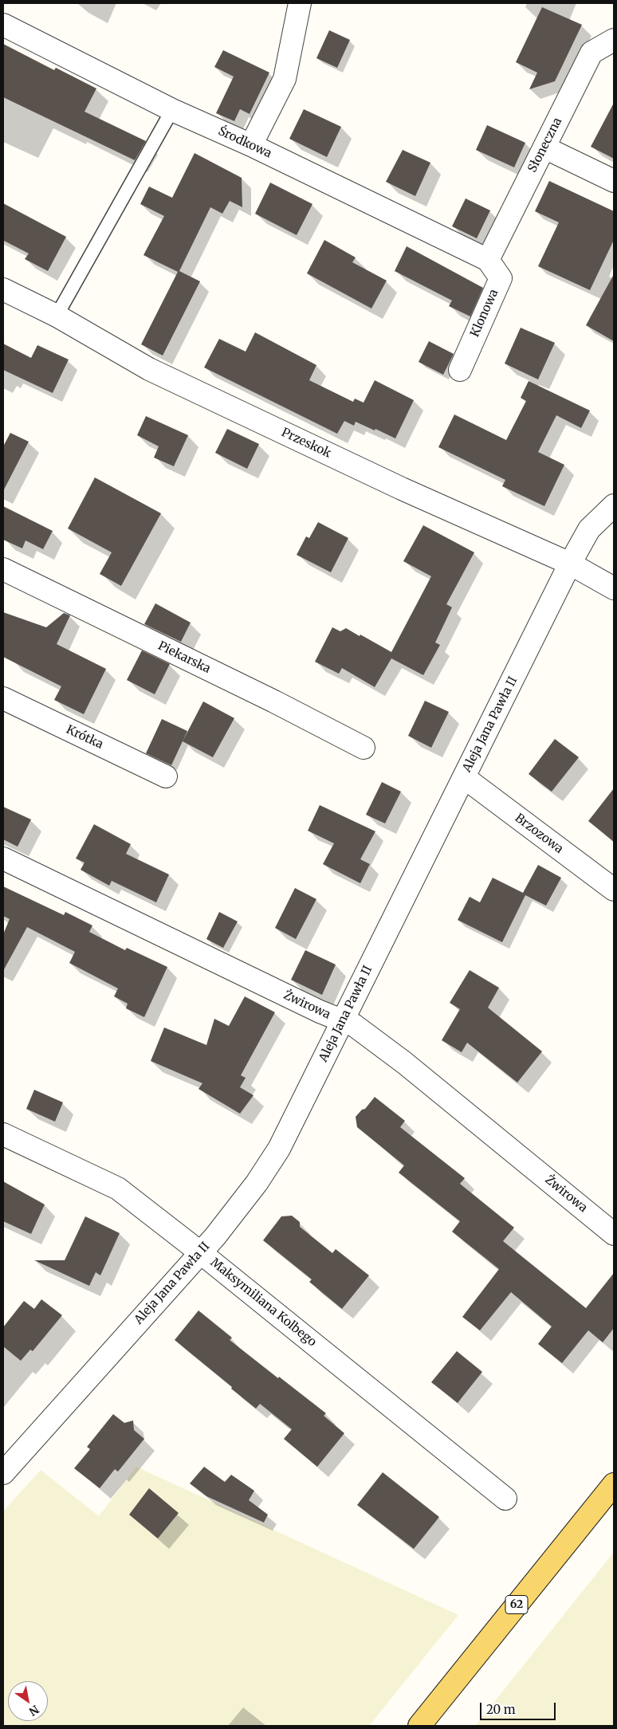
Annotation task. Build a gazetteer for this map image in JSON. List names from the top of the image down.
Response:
{
  "streets": {
    "main road": ["62"],
    "street": [
      "Środkowa",
      "Słoneczna",
      "Klonowa",
      "Przeskok",
      "Piekarska",
      "Aleja Jana Pawła II",
      "Krótka",
      "Brzozowa",
      "Żwirowa",
      "Maksymiliana Kolbego"
    ]
  },
  "crossings": [
    ["Środkowa", "Słoneczna"],
    ["Środkowa", "Klonowa"],
    ["Słoneczna", "Klonowa"],
    ["Przeskok", "Aleja Jana Pawła II"],
    ["Aleja Jana Pawła II", "Brzozowa"],
    ["Aleja Jana Pawła II", "Żwirowa"],
    ["Aleja Jana Pawła II", "Maksymiliana Kolbego"]
  ],
  "scale_bar": "20 m",
  "north": "bottom right"
}
